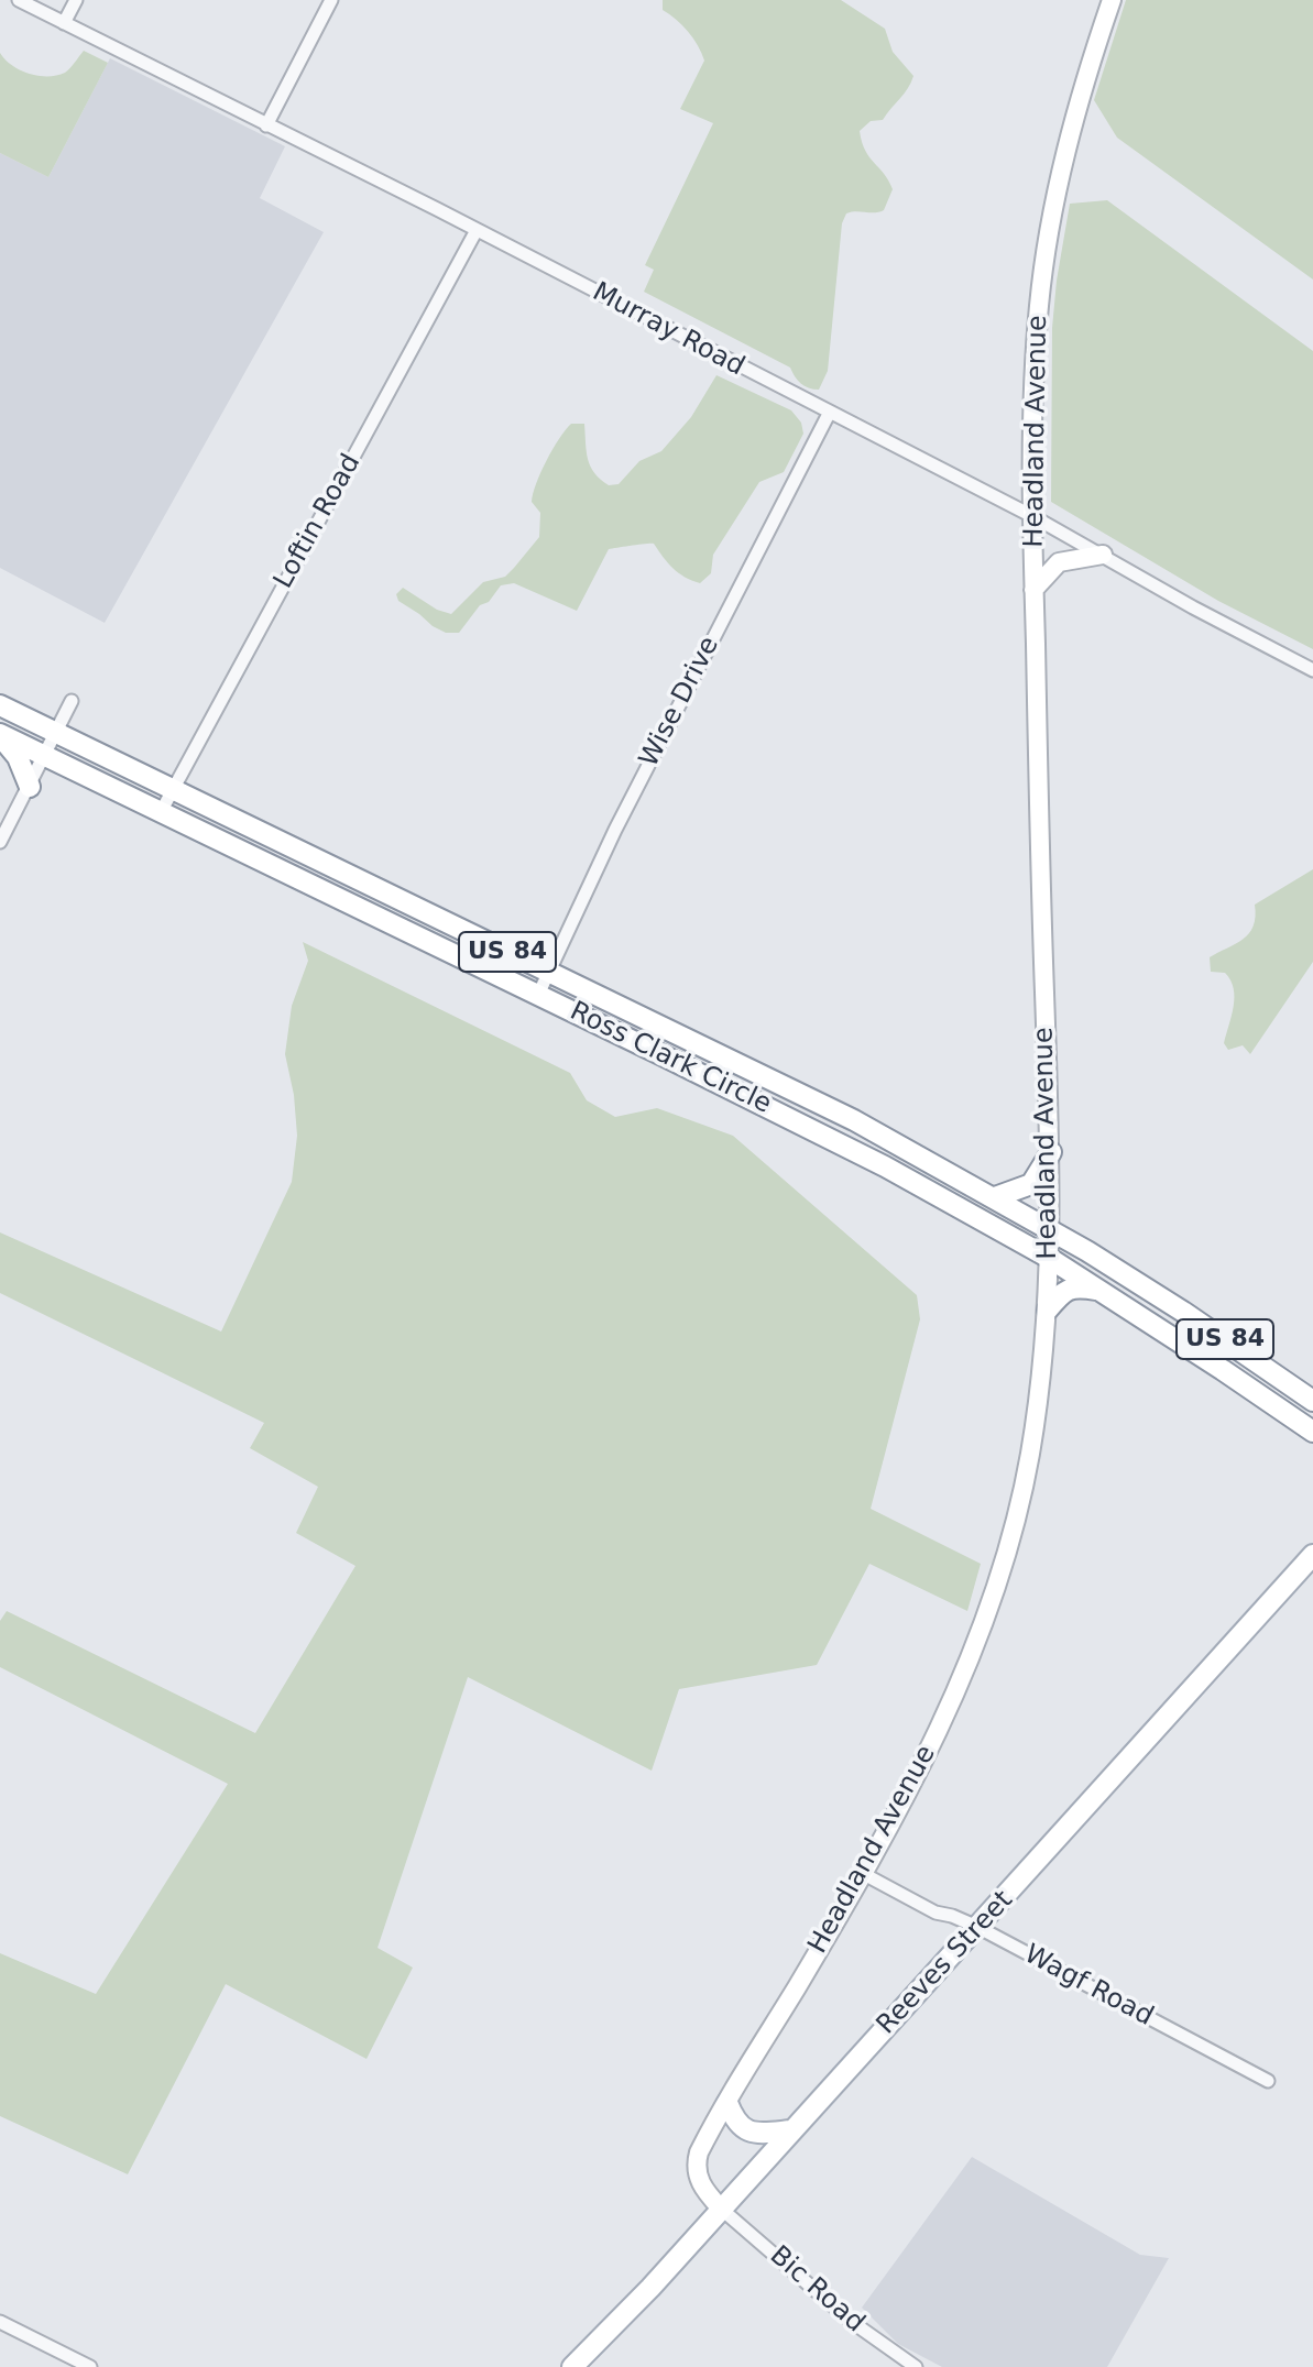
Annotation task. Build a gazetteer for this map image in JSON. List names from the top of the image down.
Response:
{
  "streets": {
    "main road": [
      "Headland Avenue",
      "US 84",
      "Ross Clark Circle",
      "Reeves Street"
    ],
    "street": [
      "Murray Road",
      "Loftin Road",
      "Wise Drive",
      "Wagf Road",
      "Bic Road"
    ]
  },
  "crossings": [
    ["Murray Road", "Headland Avenue"],
    ["Murray Road", "Loftin Road"],
    ["Murray Road", "Wise Drive"],
    ["Headland Avenue", "Ross Clark Circle"],
    ["Headland Avenue", "Reeves Street"],
    ["Headland Avenue", "Wagf Road"],
    ["Headland Avenue", "Bic Road"],
    ["Loftin Road", "Ross Clark Circle"],
    ["Wise Drive", "Ross Clark Circle"],
    ["Reeves Street", "Wagf Road"],
    ["Reeves Street", "Bic Road"]
  ]
}
